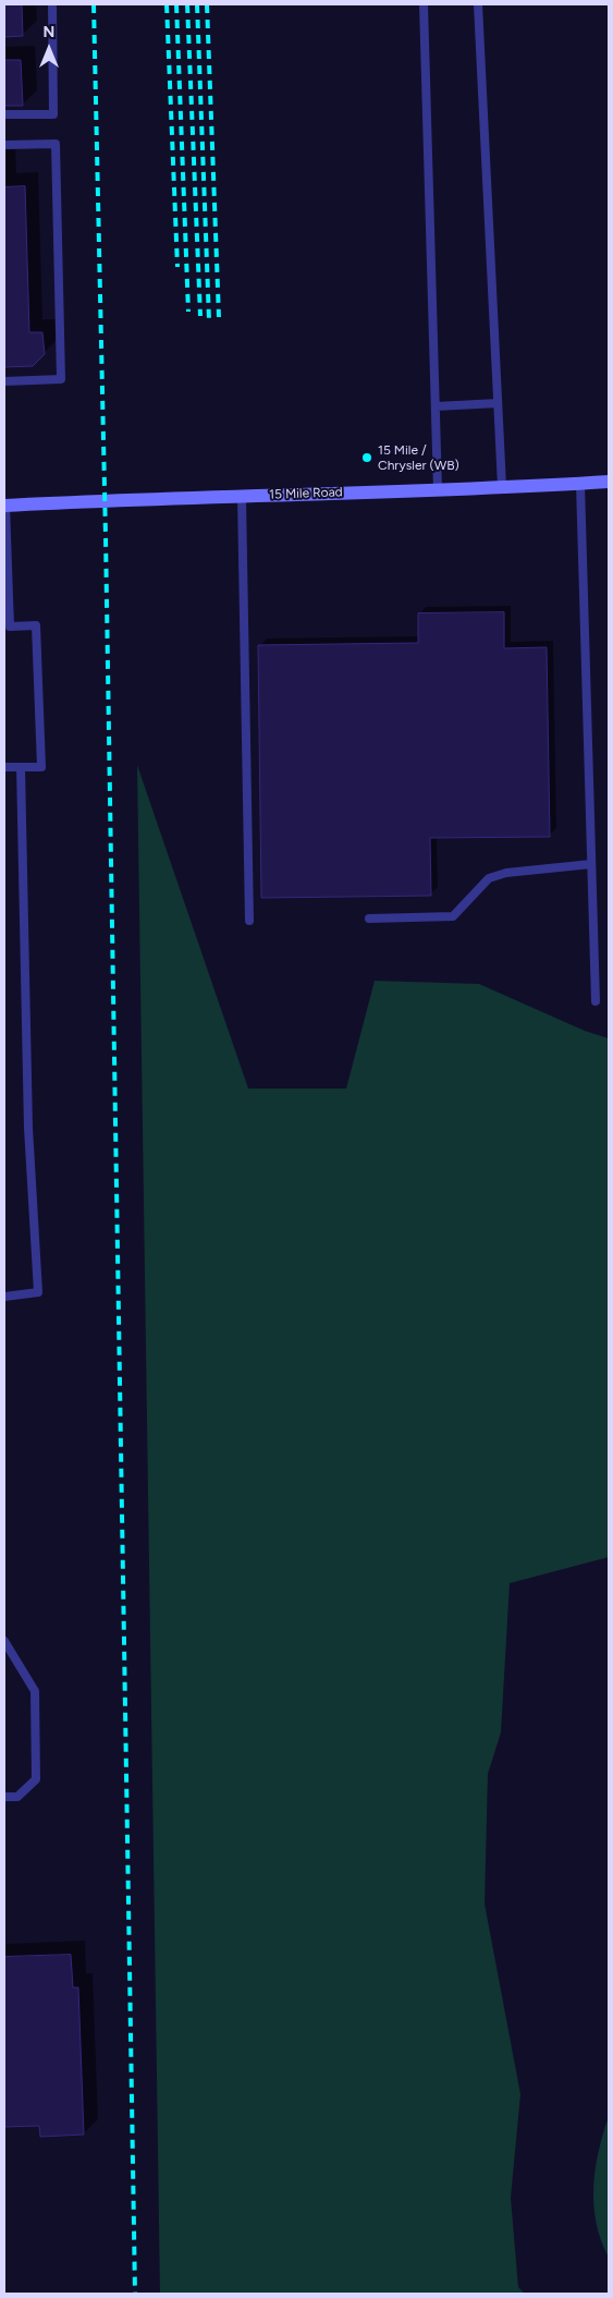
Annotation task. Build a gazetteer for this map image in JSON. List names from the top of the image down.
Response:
{
  "streets": {
    "main road": ["15 Mile Road"]
  },
  "places": ["15 Mile / Chrysler (WB)"],
  "north": "top"
}
